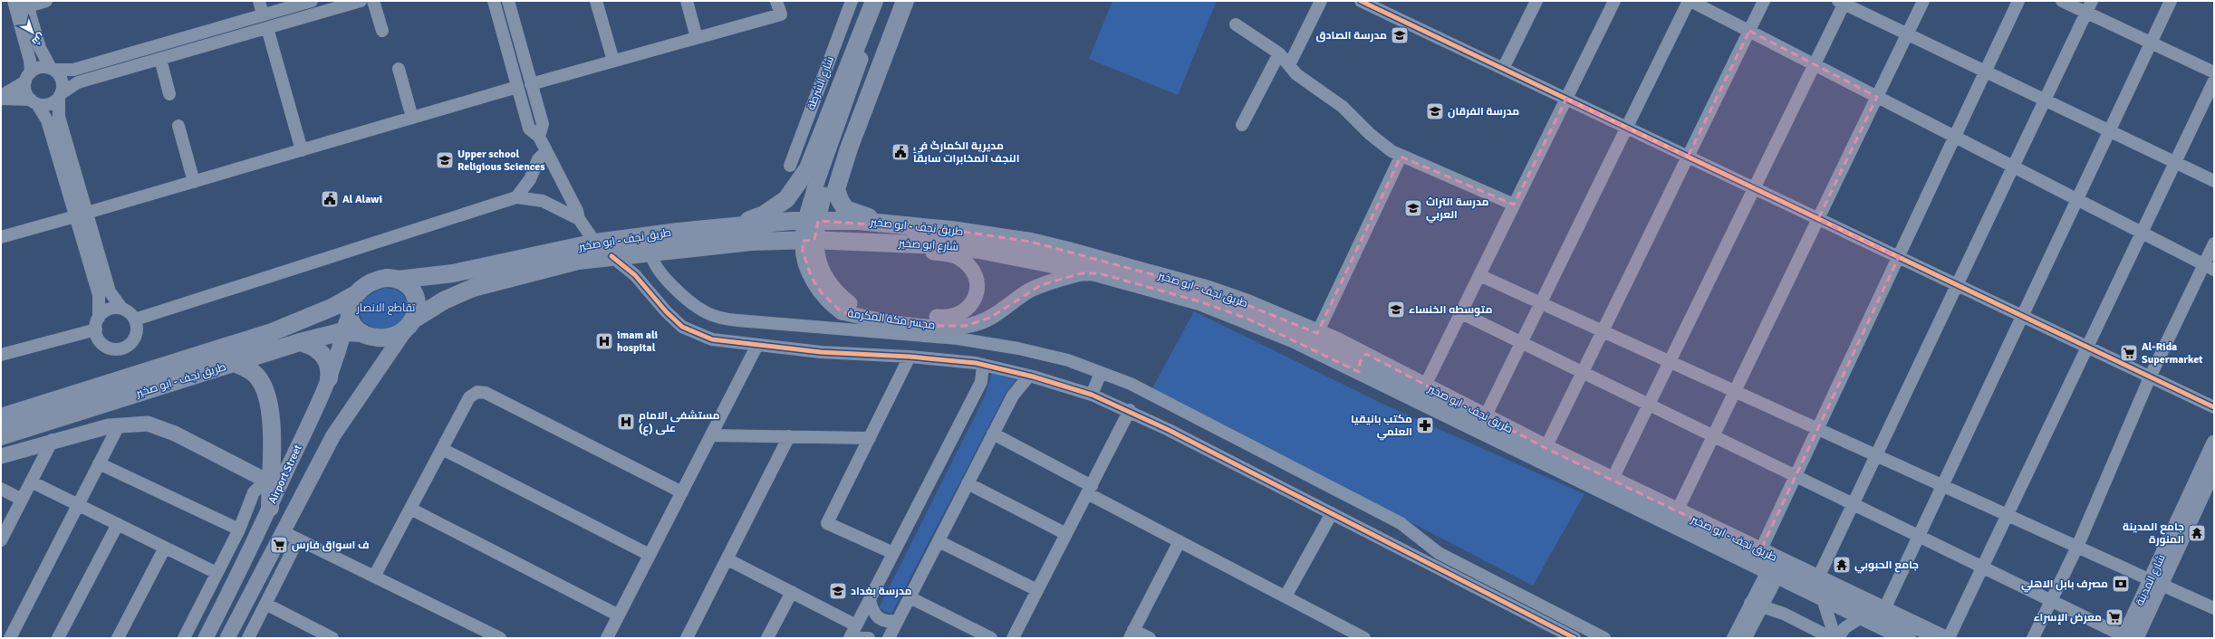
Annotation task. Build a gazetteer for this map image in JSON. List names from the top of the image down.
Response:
{
  "streets": {
    "highway": ["طريق نجف - ابو صخير", "شارع ابو صخير"],
    "main road": ["مجسر مكة المكرمة", "Airport Street", "شارع المدينة"],
    "street": ["شارع الشرطة"]
  },
  "crossings": [
    ["طريق نجف - ابو صخير", "شارع ابو صخير"],
    ["طريق نجف - ابو صخير", "مجسر مكة المكرمة"],
    ["طريق نجف - ابو صخير", "Airport Street"],
    ["شارع ابو صخير", "مجسر مكة المكرمة"]
  ],
  "parks": ["تقاطع الانصار"],
  "places": {
    "school or university": [
      "مدرسة الصادق",
      "مدرسة الفرقان",
      "Upper school Religious Sciences",
      "مدرسة التراث العربي",
      "متوسطه الخنساء",
      "مدرسة بغداد"
    ],
    "public building": ["مديرية الكمارگ في النجف المخابرات سابقآ", "Al Alawi"],
    "hospital": ["imam ali hospital", "مستشفی الامام علی (ع)"],
    "supermarket": ["Al-Rida Supermarket", "ف اسواق فارس", "معرض الإسراء"],
    "pharmacy": ["مكتب بانيقيا العلمي"],
    "temple": ["جامع المدينة المنورة", "جامع الحبوبي"],
    "bank": ["مصرف بابل الاهلي"]
  },
  "north": "bottom right"
}
